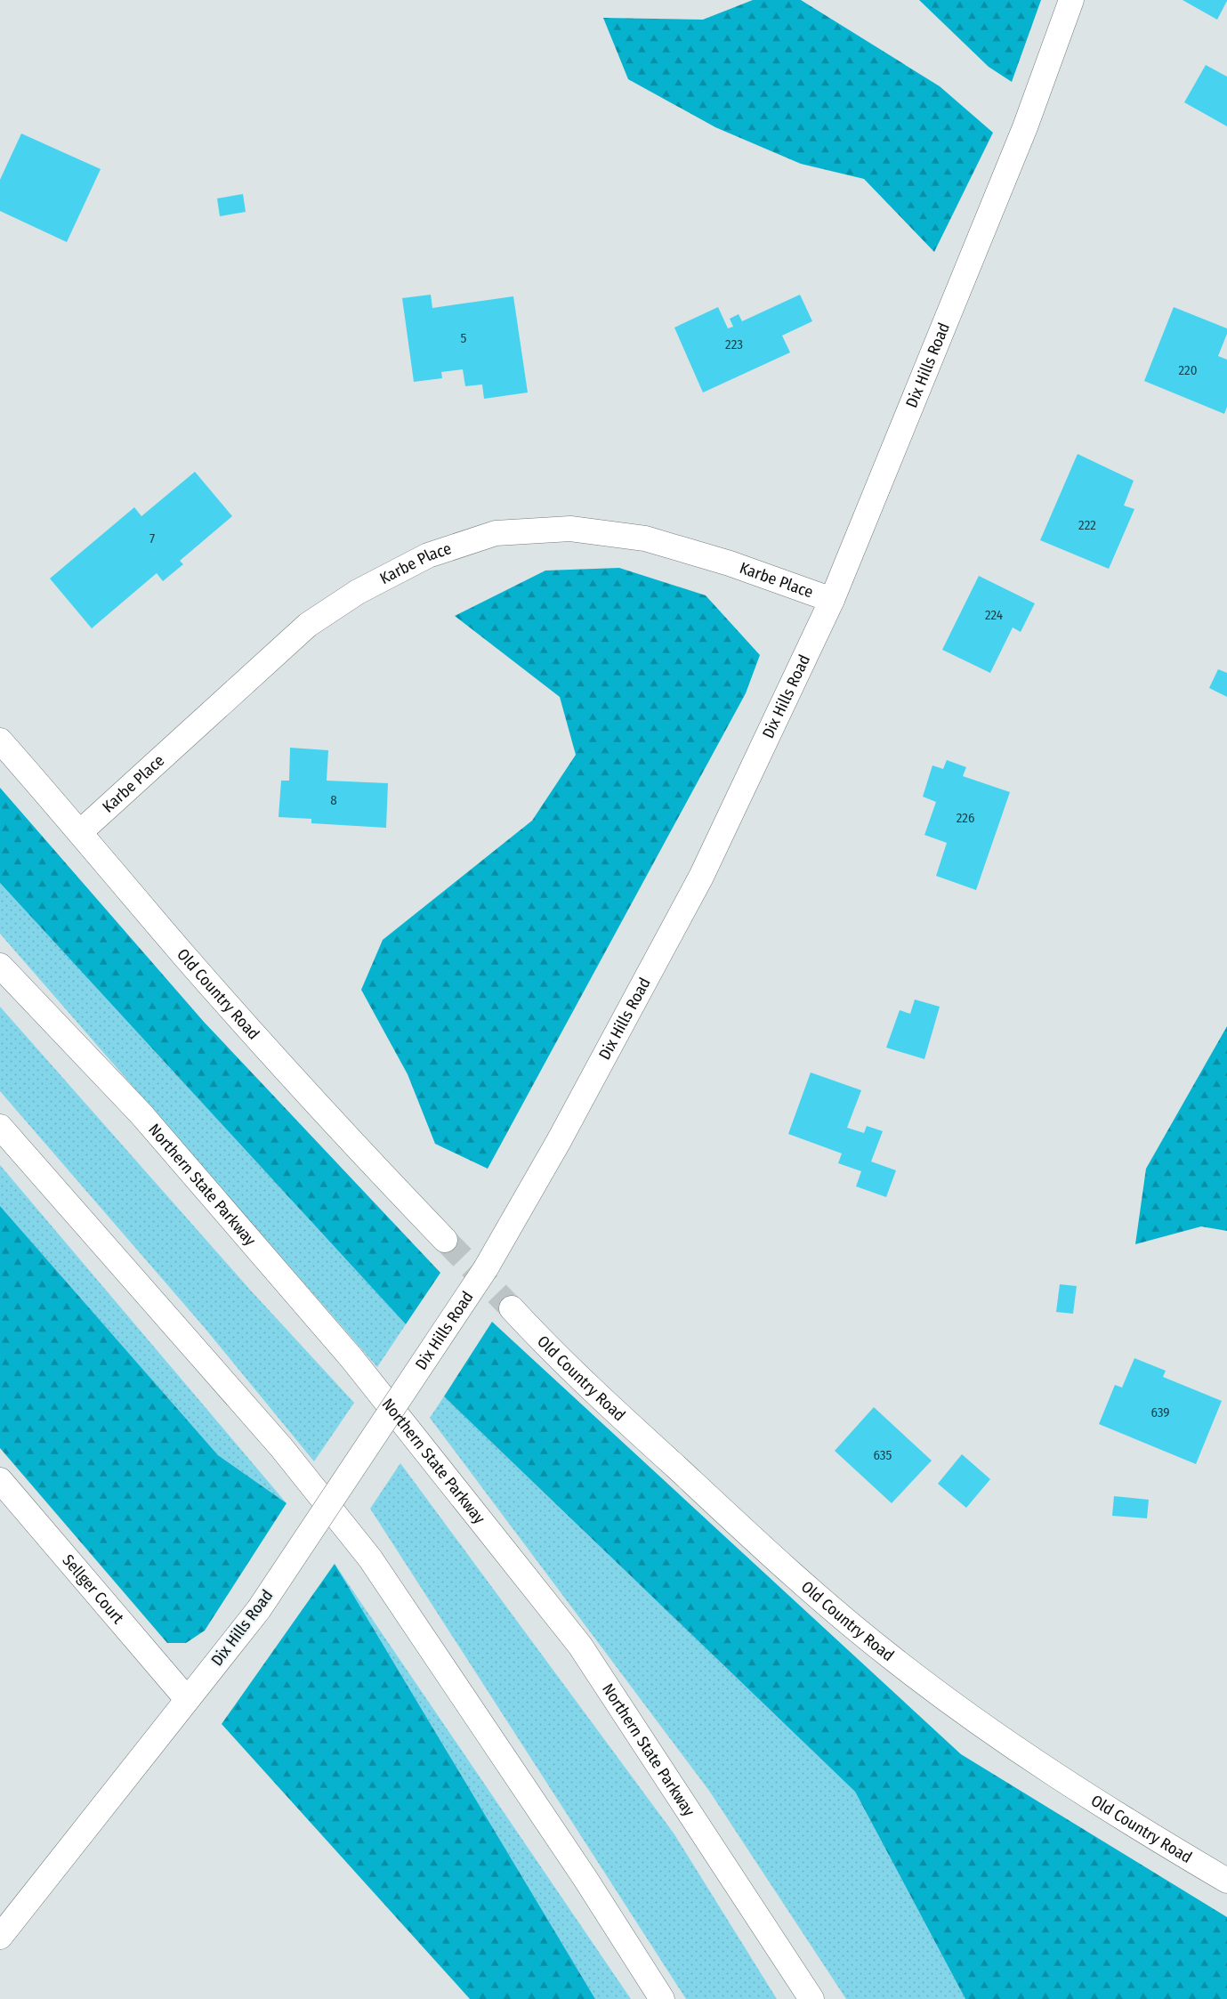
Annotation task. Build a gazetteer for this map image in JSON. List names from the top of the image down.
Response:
{
  "streets": {
    "main road": [
      "Dix Hills Road",
      "Karbe Place",
      "Old Country Road",
      "Northern State Parkway",
      "Sellger Court"
    ]
  },
  "crossings": [
    ["Dix Hills Road", "Karbe Place"],
    ["Dix Hills Road", "Sellger Court"],
    ["Karbe Place", "Old Country Road"]
  ],
  "house_numbers": [
    "5",
    "223",
    "220",
    "222",
    "7",
    "224",
    "8",
    "226",
    "639",
    "635"
  ]
}
